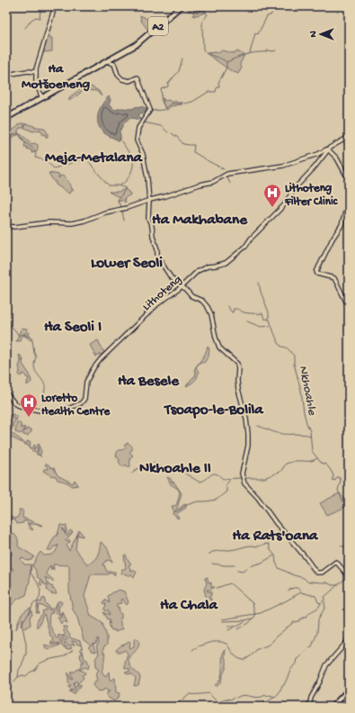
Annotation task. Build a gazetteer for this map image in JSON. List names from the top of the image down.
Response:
{
  "streets": {
    "main road": ["A2", "Lithoteng"]
  },
  "districts": [
    "Ha Motšoeneng",
    "Meja-Metalana",
    "Ha Makhabane",
    "Lower Seoli",
    "Ha Seoli I",
    "Ha Besele",
    "Tsoapo-le-Bolila",
    "Nkhoahle II",
    "Ha Rats'oana",
    "Ha Chala"
  ],
  "water": ["Nkhoahle"],
  "places": {
    "hospital": ["Lithoteng Filter Clinic", "Loretto Health Centre"]
  },
  "north": "left"
}
